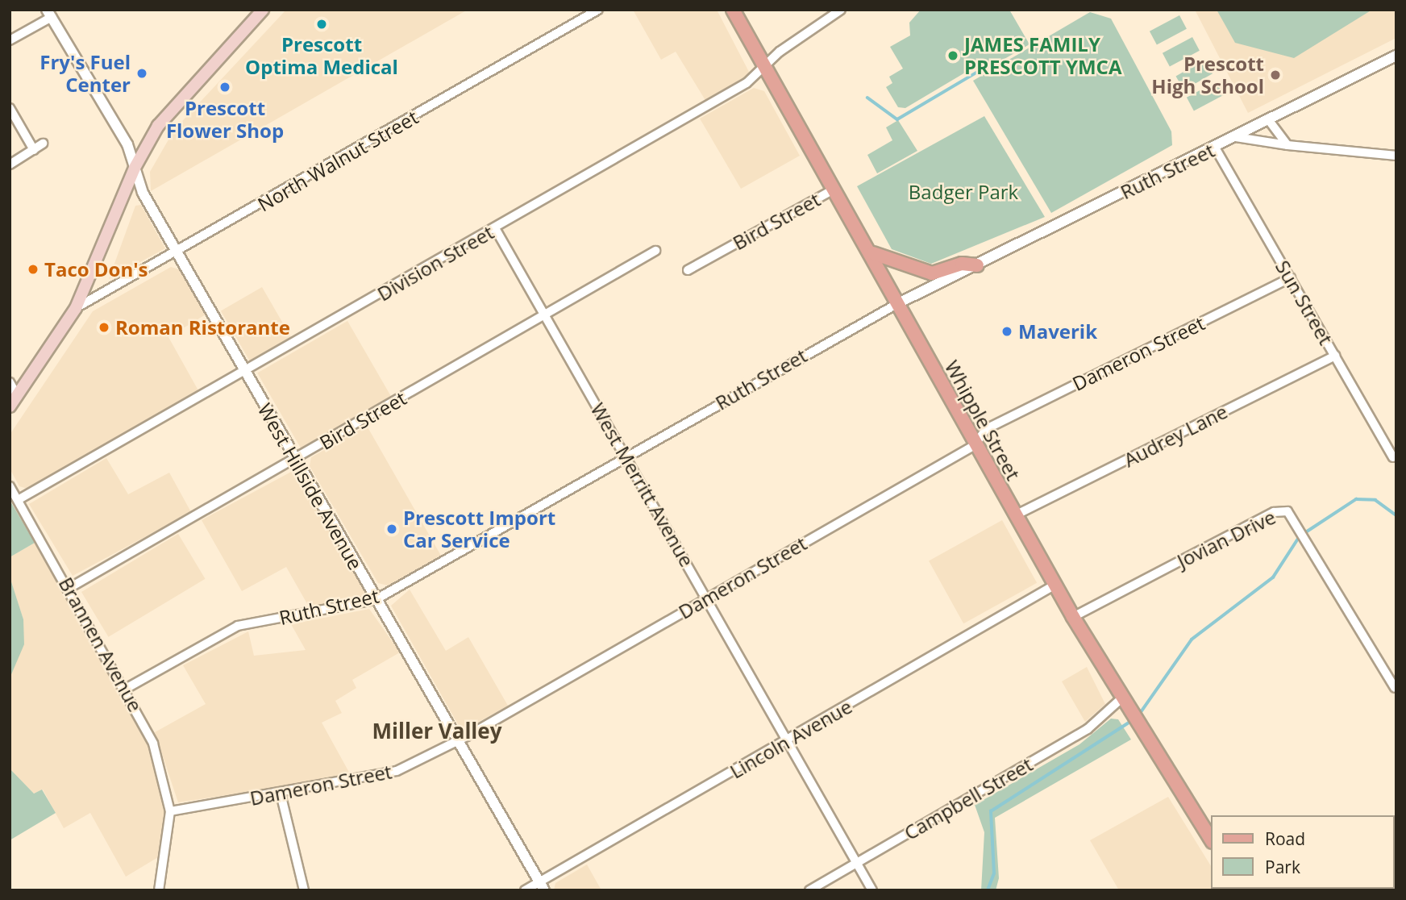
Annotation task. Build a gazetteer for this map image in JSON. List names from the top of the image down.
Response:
{
  "streets": {
    "main road": ["Whipple Street"],
    "street": [
      "North Walnut Street",
      "Ruth Street",
      "Bird Street",
      "Division Street",
      "Sun Street",
      "Dameron Street",
      "Audrey Lane",
      "West Merritt Avenue",
      "West Hillside Avenue",
      "Jovian Drive",
      "Brannen Avenue",
      "Lincoln Avenue",
      "Campbell Street"
    ]
  },
  "crossings": [
    ["North Walnut Street", "West Hillside Avenue"],
    ["Ruth Street", "Sun Street"],
    ["Ruth Street", "Whipple Street"],
    ["Ruth Street", "West Merritt Avenue"],
    ["Ruth Street", "West Hillside Avenue"],
    ["Ruth Street", "Brannen Avenue"],
    ["Bird Street", "Whipple Street"],
    ["Bird Street", "West Merritt Avenue"],
    ["Bird Street", "West Hillside Avenue"],
    ["Bird Street", "Brannen Avenue"],
    ["Division Street", "Whipple Street"],
    ["Division Street", "West Merritt Avenue"],
    ["Division Street", "West Hillside Avenue"],
    ["Division Street", "Brannen Avenue"],
    ["Sun Street", "Dameron Street"],
    ["Sun Street", "Audrey Lane"],
    ["Dameron Street", "Whipple Street"],
    ["Dameron Street", "West Merritt Avenue"],
    ["Dameron Street", "West Hillside Avenue"],
    ["Dameron Street", "Brannen Avenue"],
    ["Whipple Street", "Audrey Lane"],
    ["Whipple Street", "Jovian Drive"],
    ["Whipple Street", "Lincoln Avenue"],
    ["Whipple Street", "Campbell Street"],
    ["West Merritt Avenue", "Lincoln Avenue"],
    ["West Merritt Avenue", "Campbell Street"],
    ["West Hillside Avenue", "Lincoln Avenue"]
  ],
  "districts": ["Miller Valley"],
  "parks": ["Badger Park"],
  "places": [
    "Prescott Optima Medical",
    "JAMES FAMILY PRESCOTT YMCA",
    "Fry's Fuel Center",
    "Prescott High School",
    "Prescott Flower Shop",
    "Taco Don's",
    "Roman Ristorante",
    "Maverik",
    "Prescott Import Car Service"
  ],
  "legend": ["Road", "Park"]
}
